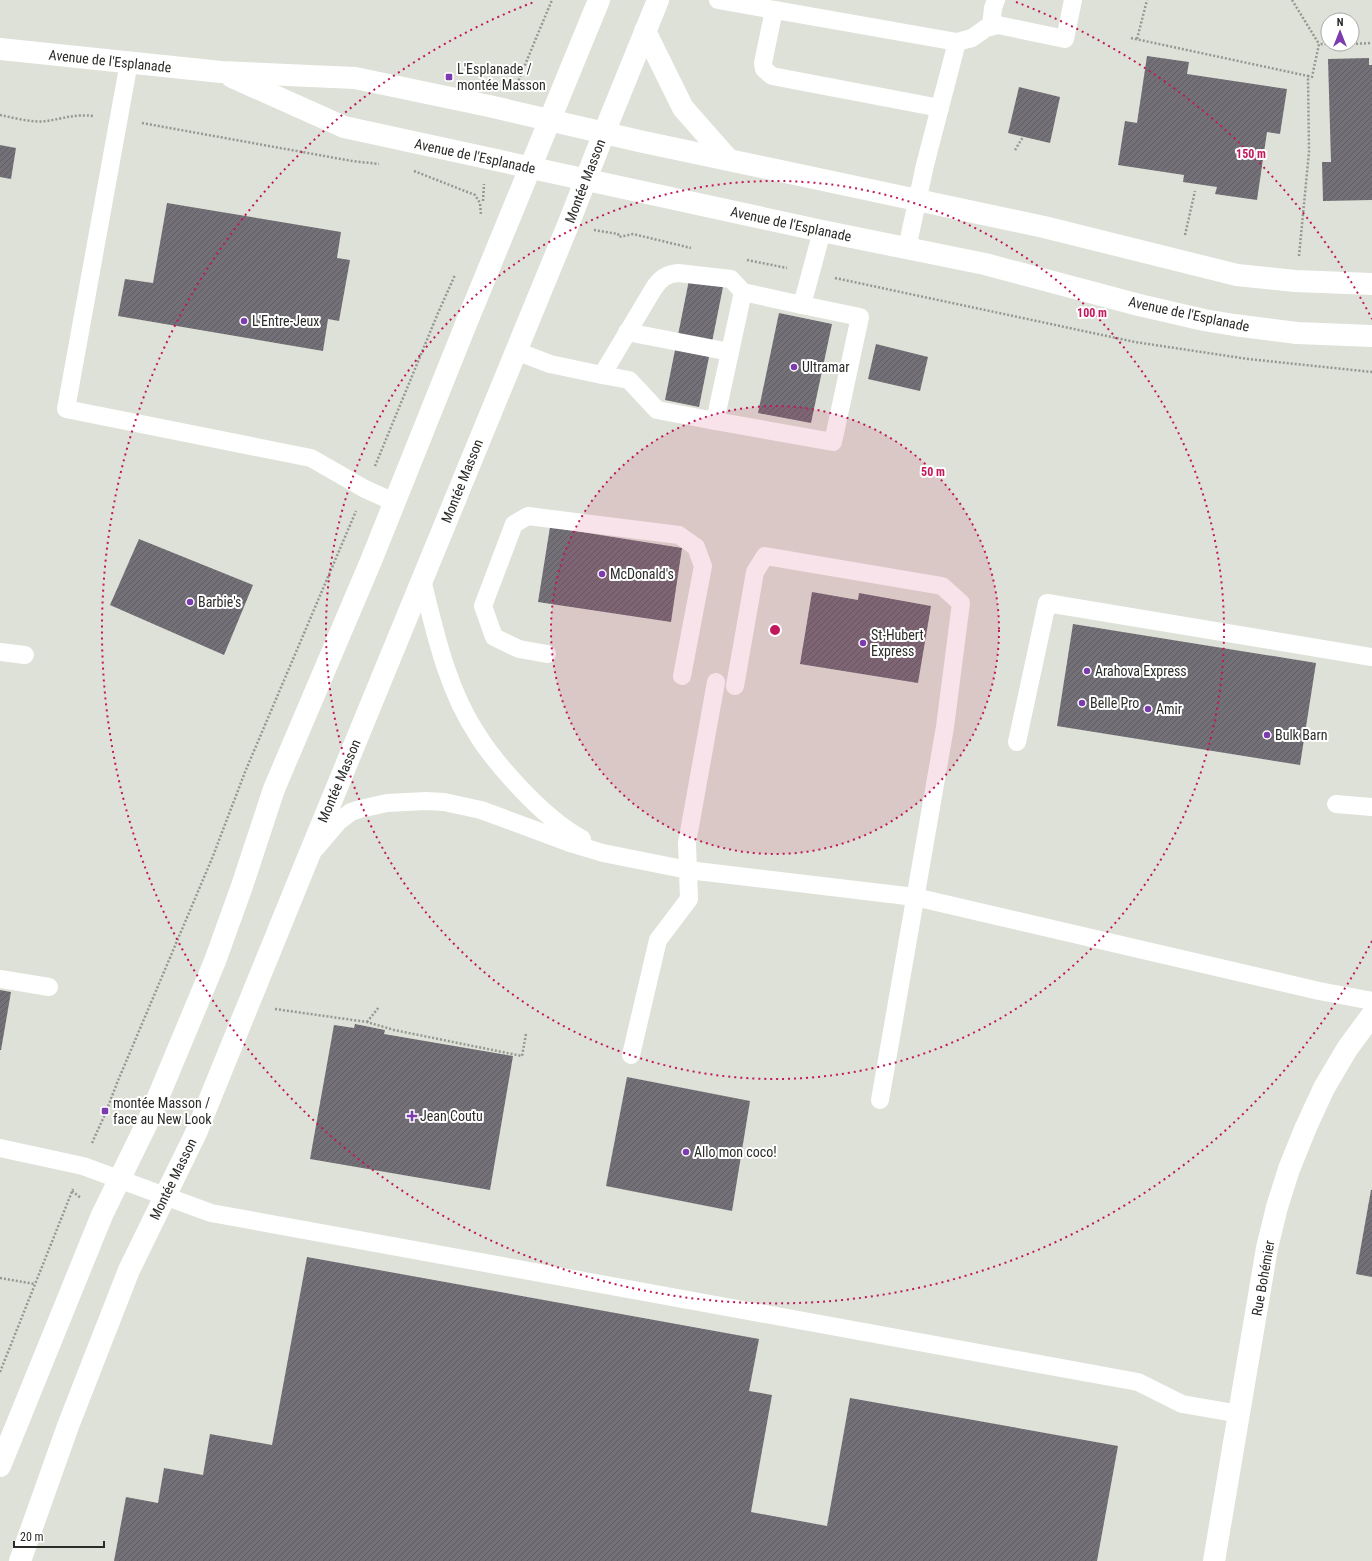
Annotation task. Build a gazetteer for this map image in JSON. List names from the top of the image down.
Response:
{
  "streets": {
    "street": ["Avenue de l'Esplanade", "Montée Masson", "Rue Bohémier"]
  },
  "crossings": [
    ["Avenue de l'Esplanade", "Montée Masson"]
  ],
  "places": {
    "transit": ["L'Esplanade / montée Masson", "montée Masson / face au New Look"],
    "other": [
      "L'Entre-Jeux",
      "Ultramar",
      "McDonald's",
      "Barbie's",
      "St-Hubert Express",
      "Arahova Express",
      "Belle Pro",
      "Amir",
      "Bulk Barn",
      "Allo mon coco!"
    ],
    "health": ["Jean Coutu"]
  },
  "scale_bar": "20 m",
  "north": "top",
  "rings": ["150 m", "100 m", "50 m"]
}
